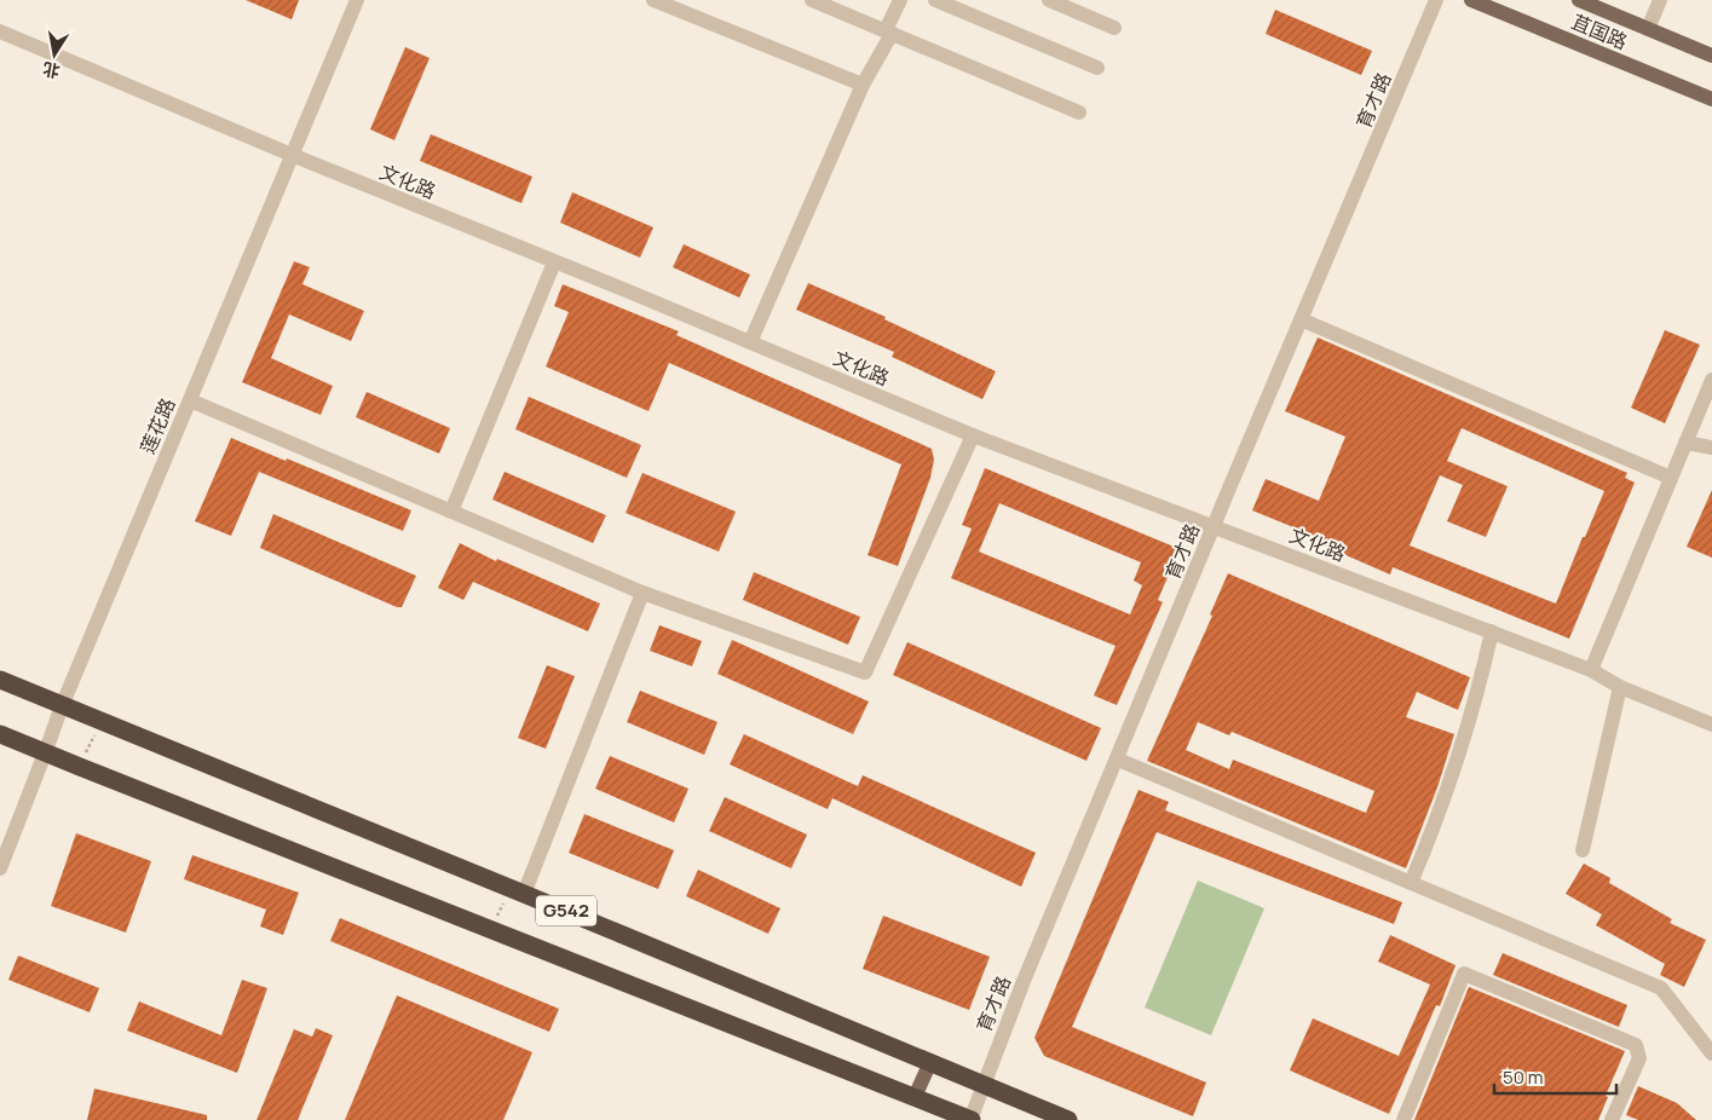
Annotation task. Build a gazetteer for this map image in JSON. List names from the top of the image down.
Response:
{
  "streets": {
    "highway": ["G542"],
    "main road": ["苴国路"],
    "street": ["育才路", "文化路", "莲花路"]
  },
  "crossings": [
    ["育才路", "文化路"],
    ["育才路", "G542"],
    ["文化路", "莲花路"],
    ["莲花路", "G542"]
  ],
  "scale_bar": "50 m",
  "north": "bottom"
}
